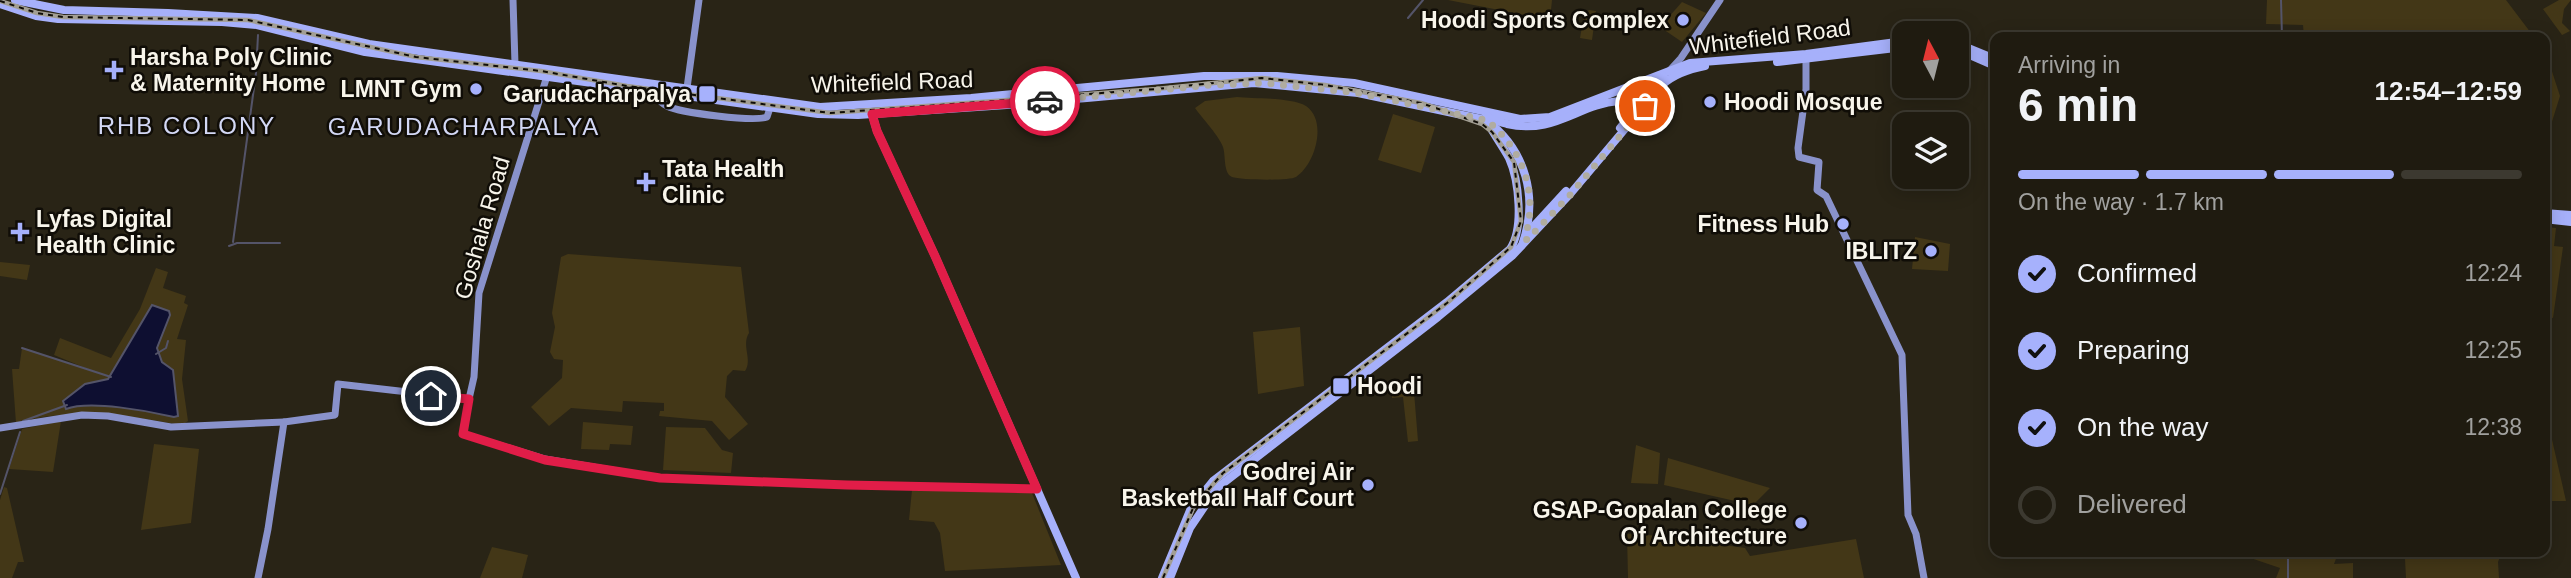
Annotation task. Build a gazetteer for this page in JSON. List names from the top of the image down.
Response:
{
  "streets": {
    "main road": ["Whitefield Road"],
    "street": ["Goshala Road"]
  },
  "crossings": [
    ["Whitefield Road", "Goshala Road"]
  ],
  "districts": ["RHB COLONY", "GARUDACHARPALYA"],
  "places": {
    "other": [
      "Hoodi Sports Complex",
      "LMNT Gym",
      "Hoodi Mosque",
      "Fitness Hub",
      "IBLITZ",
      "Godrej Air Basketball Half Court",
      "GSAP-Gopalan College Of Architecture"
    ],
    "health": ["Harsha Poly Clinic & Maternity Home", "Tata Health Clinic", "Lyfas Digital Health Clinic"],
    "transit": ["Garudacharpalya", "Hoodi"]
  },
  "north": "top",
  "page": {
    "heading": ["6 min", "Arriving in", "12:54–12:59"],
    "bar": "On the way · 1.7 km",
    "list": [
      ["Confirmed", "12:24"],
      ["Preparing", "12:25"],
      ["On the way", "12:38"],
      "Delivered"
    ]
  }
}
